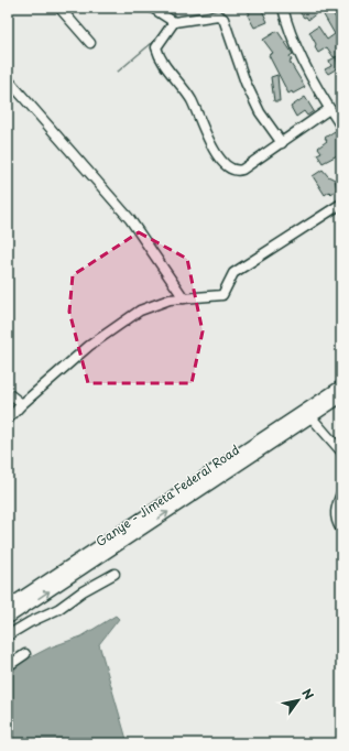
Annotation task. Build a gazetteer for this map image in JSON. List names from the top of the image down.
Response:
{
  "streets": {
    "main road": ["Ganye - Jimeta Federal Road"]
  },
  "north": "top right"
}
